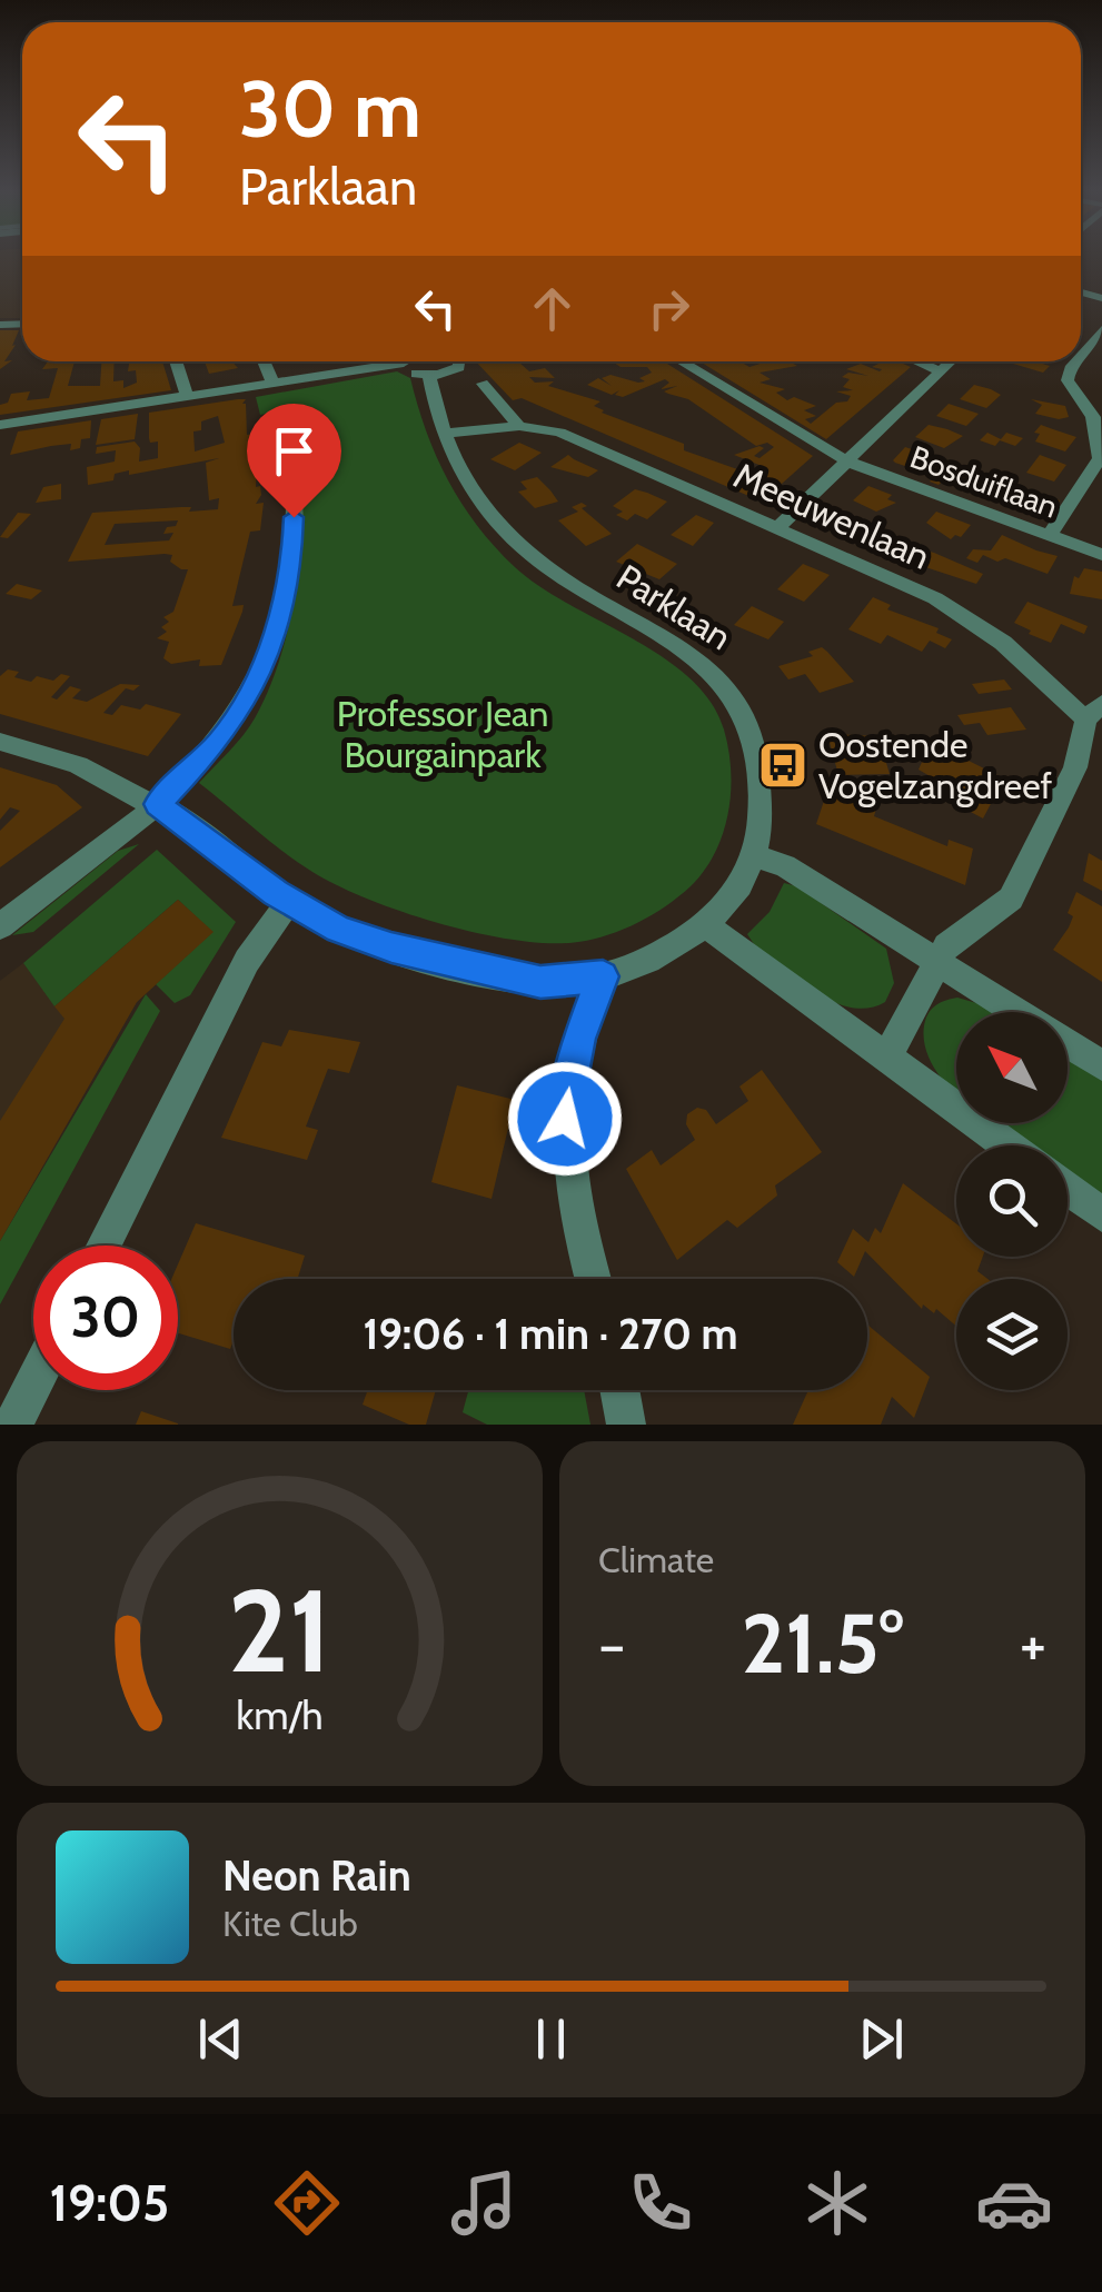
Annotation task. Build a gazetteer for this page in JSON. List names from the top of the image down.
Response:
{
  "streets": {
    "street": ["Bosduiflaan", "Meeuwenlaan", "Parklaan"]
  },
  "crossings": [
    ["Meeuwenlaan", "Parklaan"]
  ],
  "parks": ["Professor Jean Bourgainpark"],
  "places": {
    "bus stop": ["Oostende Vogelzangdreef"]
  },
  "north": "top left",
  "page": {
    "turn": ["30 m", "Parklaan"],
    "limit": "30",
    "trip": "19:06 · 1 min · 270 m",
    "tile": "Climate",
    "heat": ["−", "21.5°", "+"],
    "song": ["Neon Rain", "Kite Club"],
    "tabs": "19:05",
    "gauge": ["21", "km/h"]
  }
}
